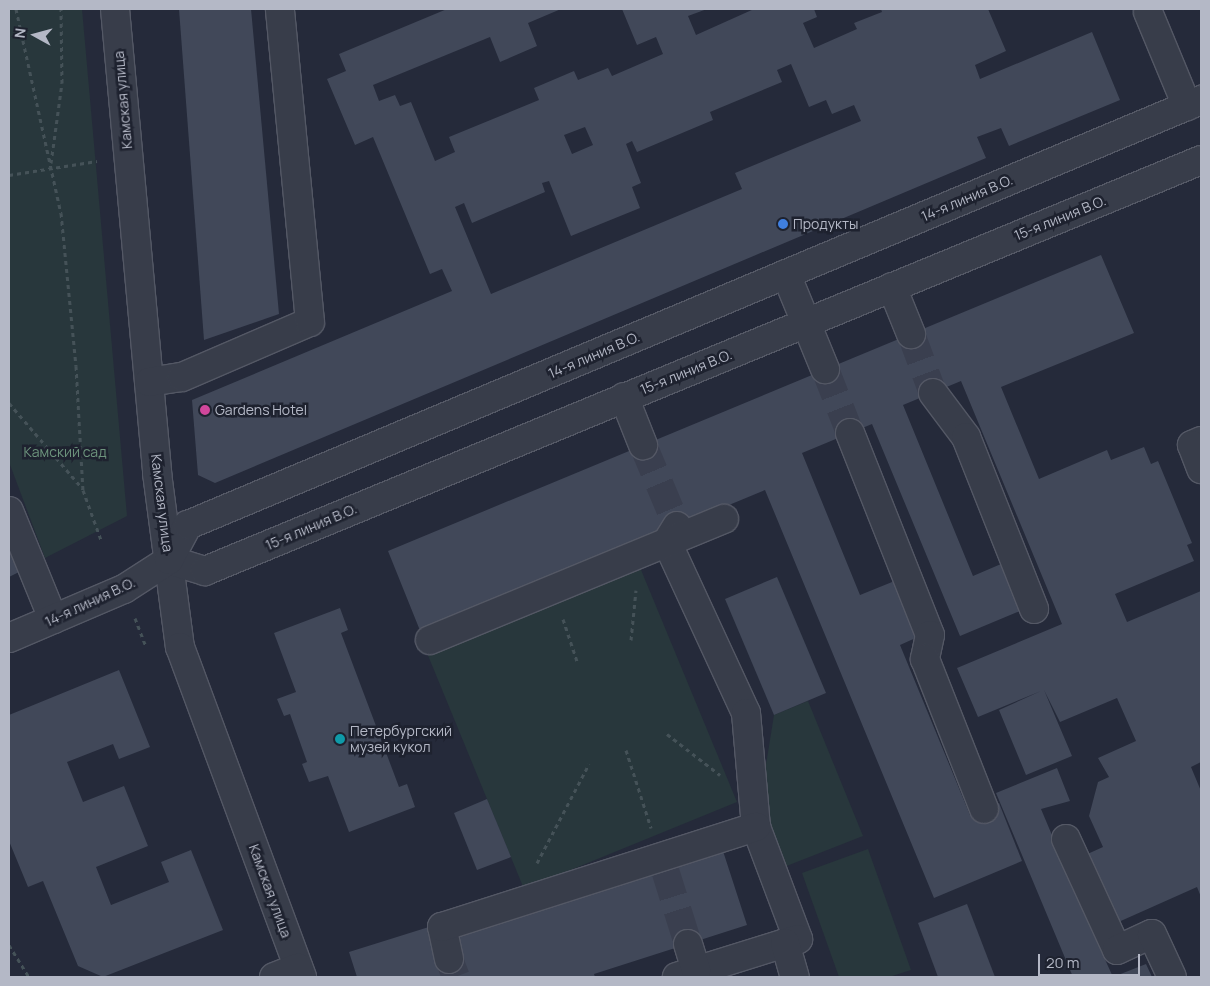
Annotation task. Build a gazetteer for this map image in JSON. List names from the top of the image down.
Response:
{
  "streets": {
    "street": ["Камская улица", "14-я линия В.О.", "15-я линия В.О."]
  },
  "crossings": [
    ["Камская улица", "14-я линия В.О."],
    ["Камская улица", "15-я линия В.О."],
    ["14-я линия В.О.", "15-я линия В.О."]
  ],
  "parks": ["Камский сад"],
  "places": ["Продукты", "Gardens Hotel", "Петербургский музей кукол"],
  "scale_bar": "20 m",
  "north": "left"
}
